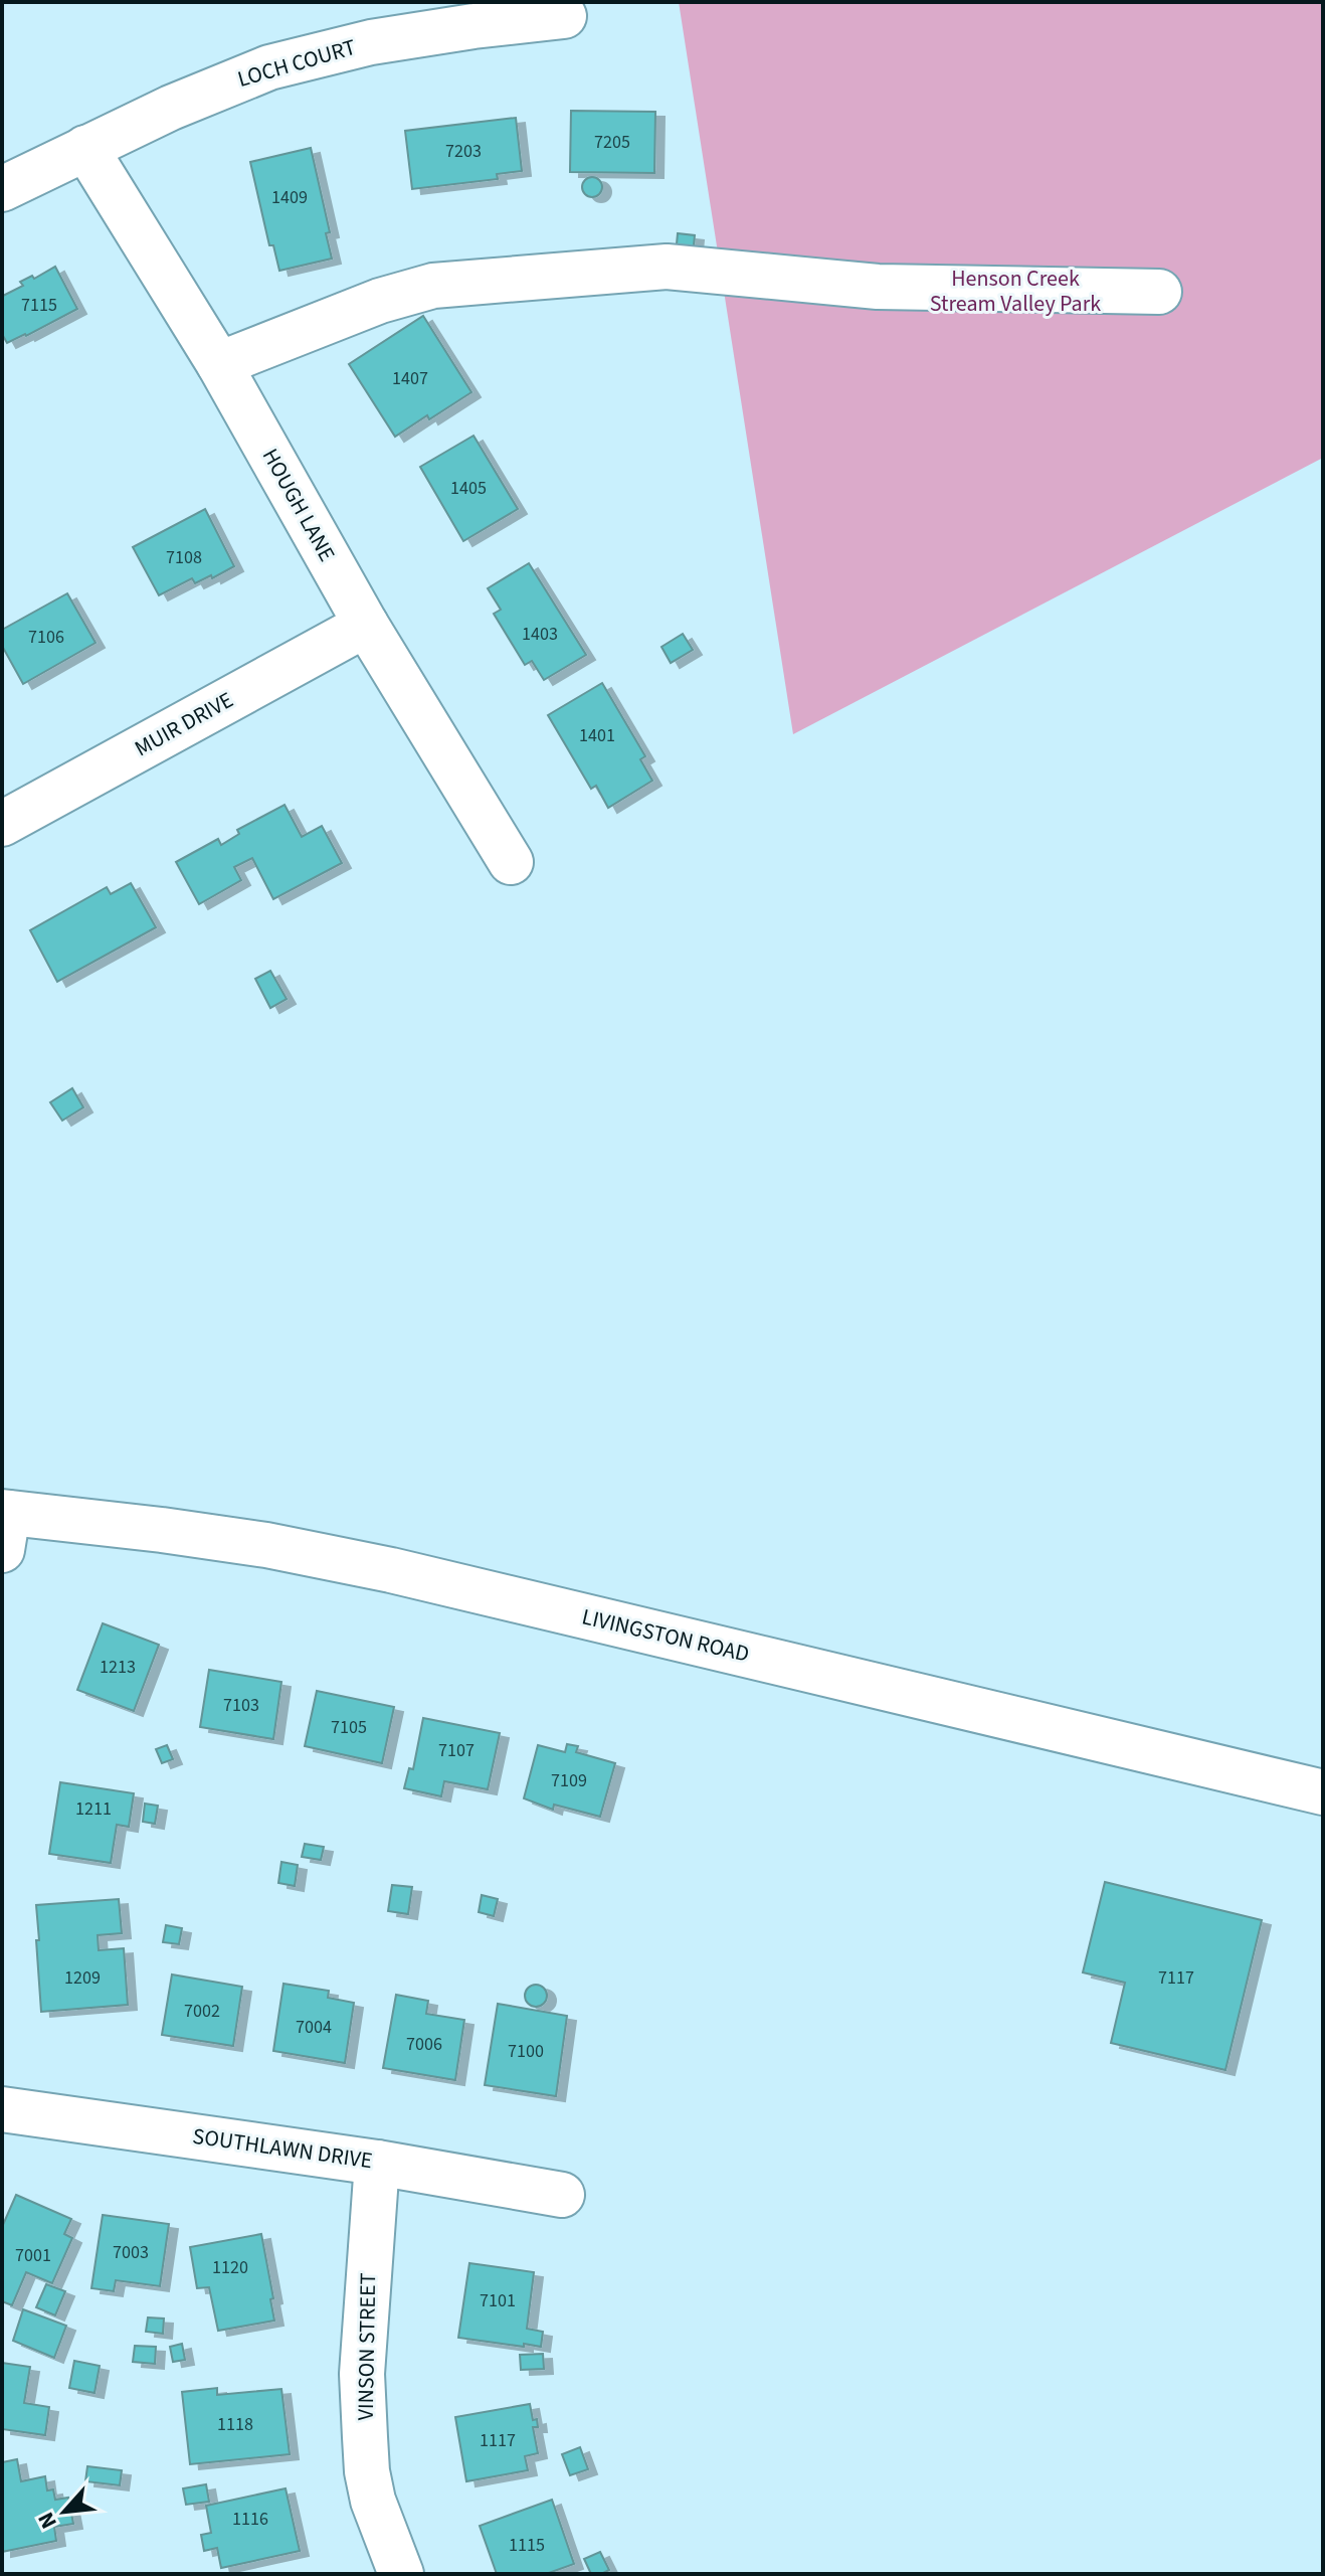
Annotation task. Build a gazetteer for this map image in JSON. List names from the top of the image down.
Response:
{
  "streets": {
    "street": [
      "LOCH COURT",
      "HOUGH LANE",
      "MUIR DRIVE",
      "LIVINGSTON ROAD",
      "SOUTHLAWN DRIVE",
      "VINSON STREET"
    ]
  },
  "crossings": [
    ["LOCH COURT", "HOUGH LANE"],
    ["HOUGH LANE", "MUIR DRIVE"],
    ["SOUTHLAWN DRIVE", "VINSON STREET"]
  ],
  "parks": ["Henson Creek Stream Valley Park"],
  "house_numbers": [
    "7205",
    "7203",
    "1409",
    "7115",
    "1407",
    "1405",
    "7108",
    "1403",
    "7106",
    "1401",
    "1213",
    "7103",
    "7105",
    "7107",
    "7109",
    "1211",
    "1209",
    "7117",
    "7002",
    "7004",
    "7006",
    "7100",
    "7003",
    "7001",
    "1120",
    "7101",
    "1118",
    "1117",
    "1116",
    "1115"
  ],
  "north": "bottom left"
}
